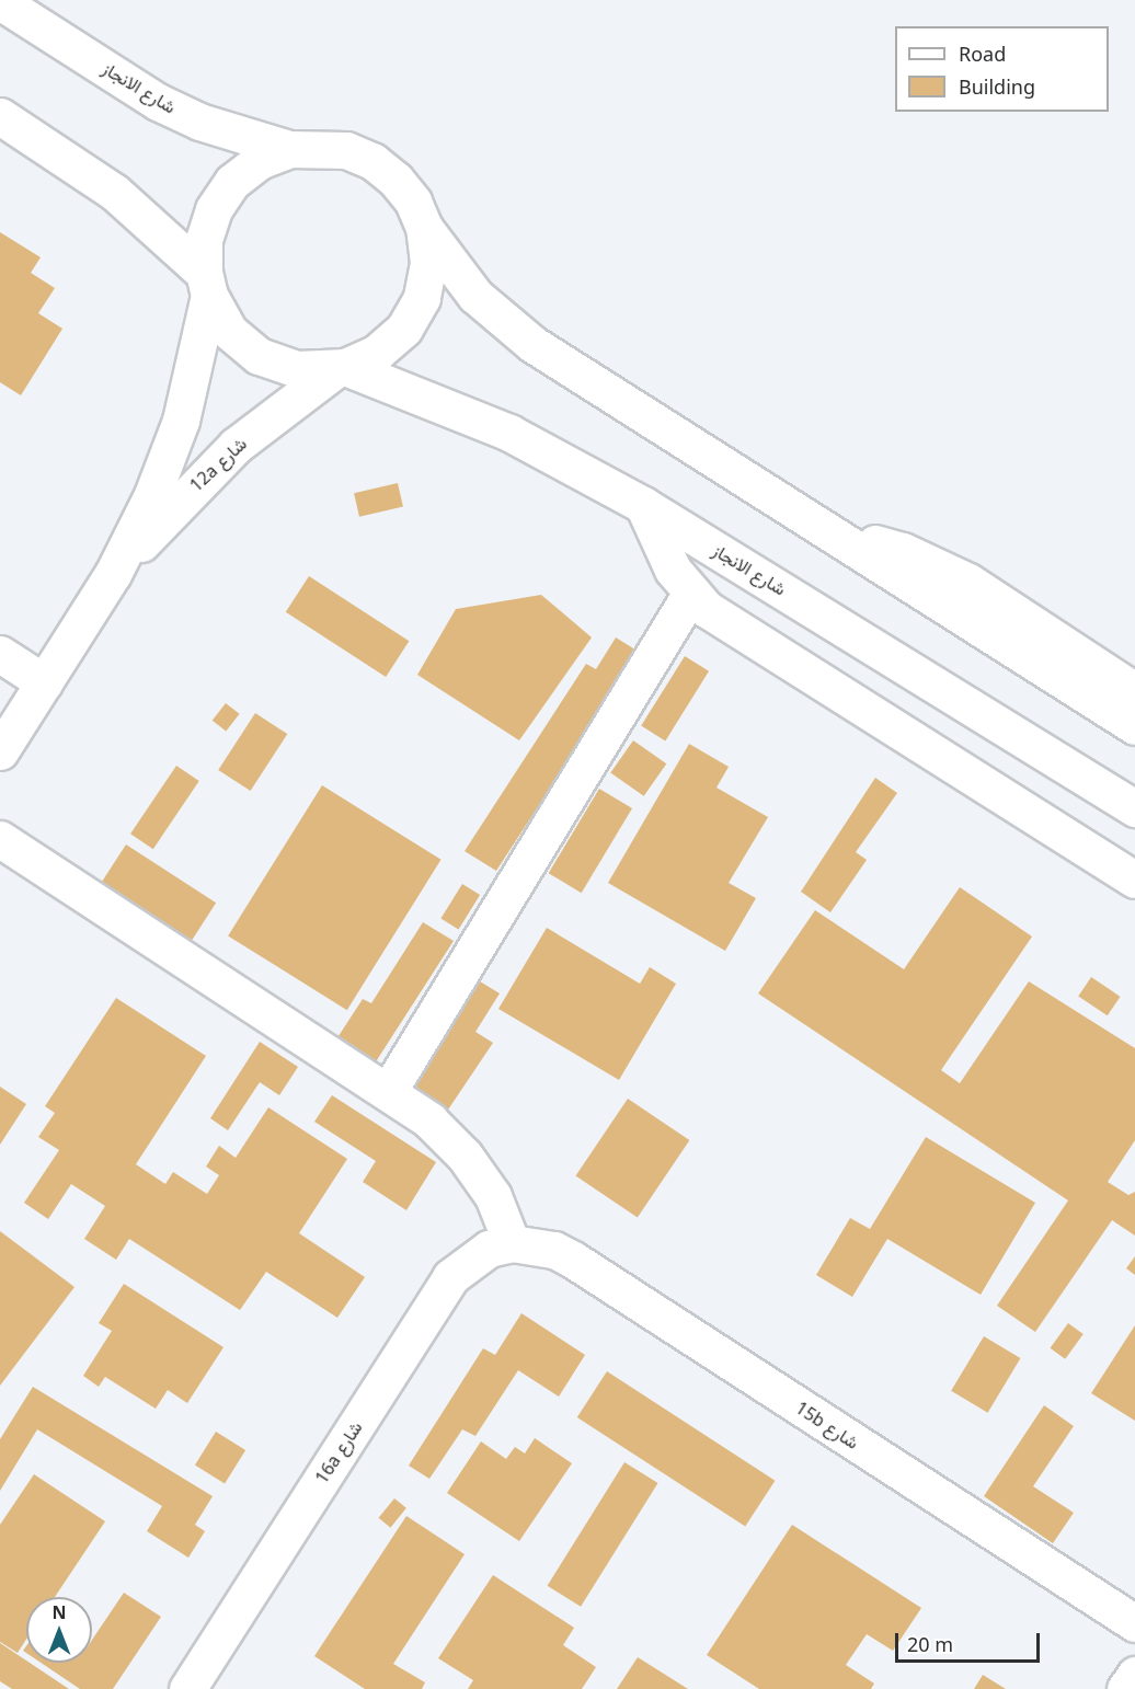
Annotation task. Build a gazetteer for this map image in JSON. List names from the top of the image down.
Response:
{
  "streets": {
    "street": [
      "شارع الانجاز",
      "12a شارع",
      "15b شارع",
      "16a شارع"
    ]
  },
  "crossings": [
    ["شارع الانجاز", "12a شارع"],
    ["15b شارع", "16a شارع"]
  ],
  "legend": ["Road", "Building"],
  "scale_bar": "20 m",
  "north": "top"
}
